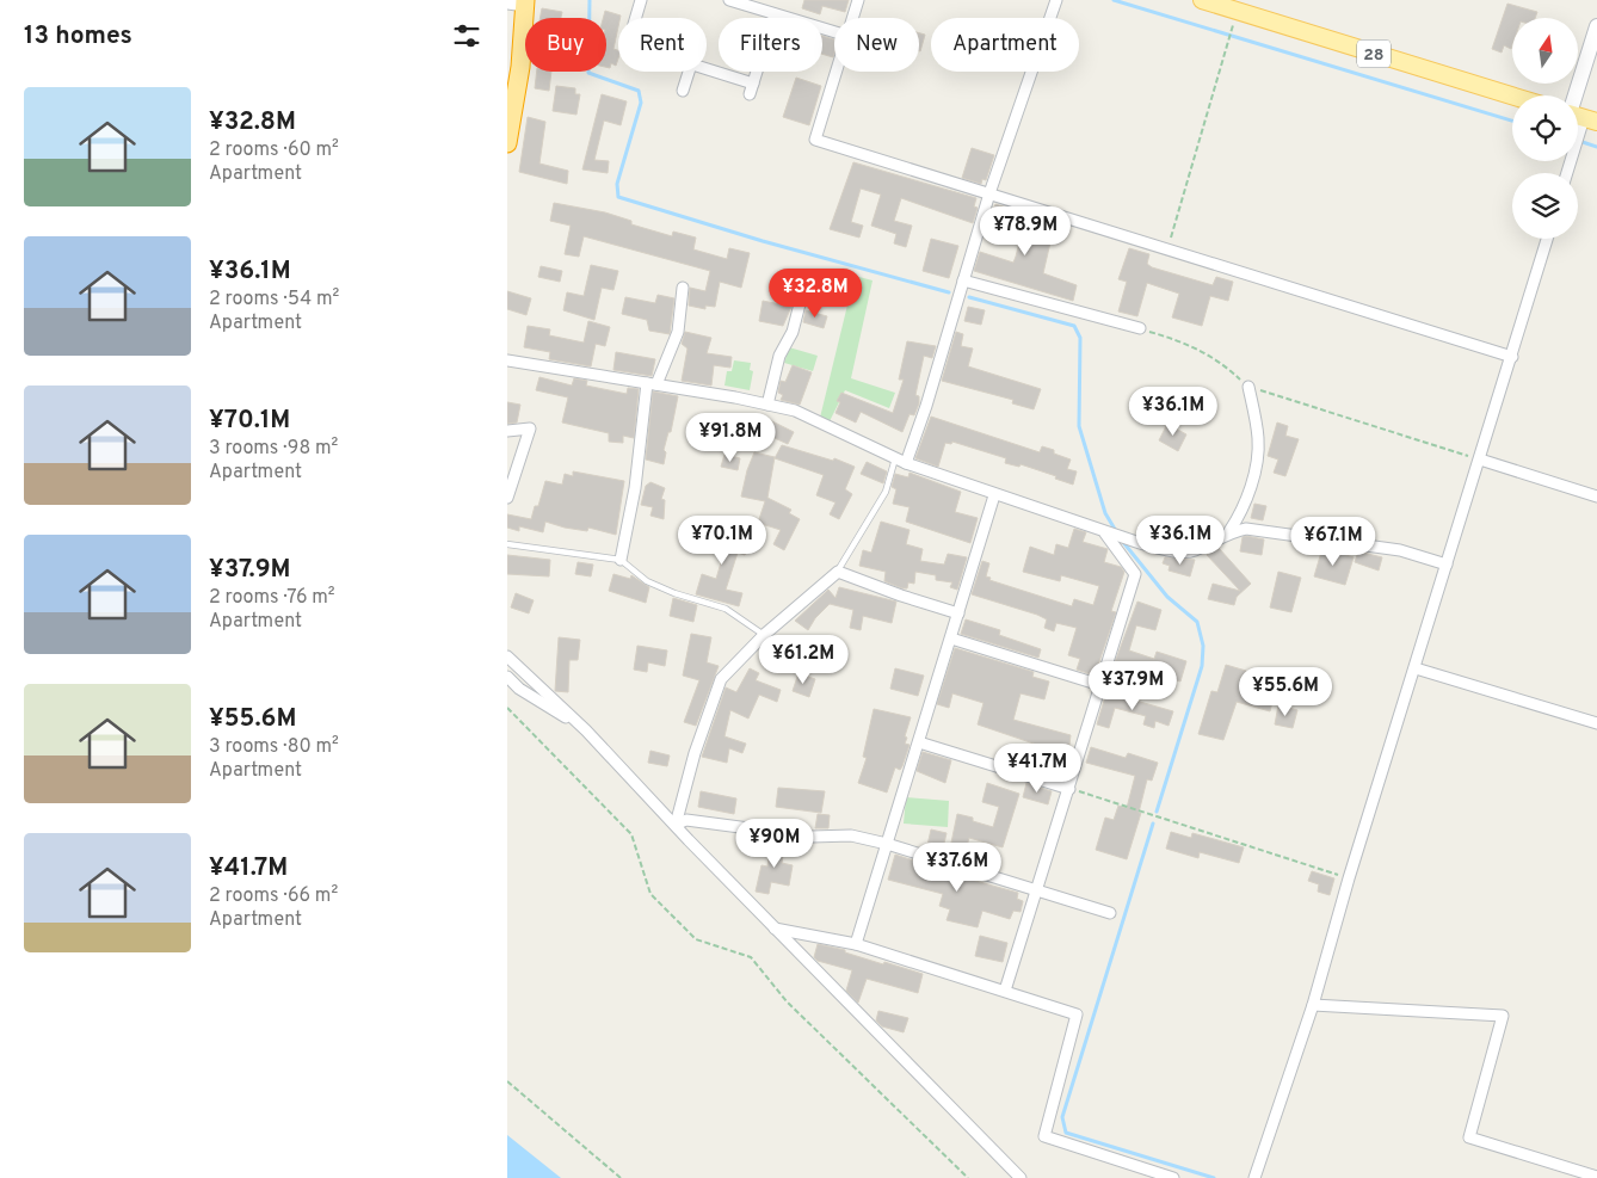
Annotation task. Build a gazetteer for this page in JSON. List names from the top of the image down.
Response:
{
  "streets": {
    "main road": ["28"]
  },
  "north": "top",
  "page": {
    "heading": "13 homes",
    "chip": [
      "Buy",
      "Rent",
      "Filters",
      "New",
      "Apartment"
    ],
    "list": [
      {
        "name": "¥32.8M",
        "note": "2 rooms · 60 m² · Apartment"
      },
      {
        "name": "¥36.1M",
        "note": "2 rooms · 54 m² · Apartment"
      },
      {
        "name": "¥70.1M",
        "note": "3 rooms · 98 m² · Apartment"
      },
      {
        "name": "¥37.9M",
        "note": "2 rooms · 76 m² · Apartment"
      },
      {
        "name": "¥55.6M",
        "note": "3 rooms · 80 m² · Apartment"
      },
      {
        "name": "¥41.7M",
        "note": "2 rooms · 66 m² · Apartment"
      }
    ],
    "price": [
      "¥78.9M",
      "¥32.8M",
      "¥36.1M",
      "¥91.8M",
      "¥70.1M",
      "¥36.1M",
      "¥67.1M",
      "¥61.2M",
      "¥37.9M",
      "¥55.6M",
      "¥41.7M",
      "¥90M",
      "¥37.6M"
    ]
  }
}
